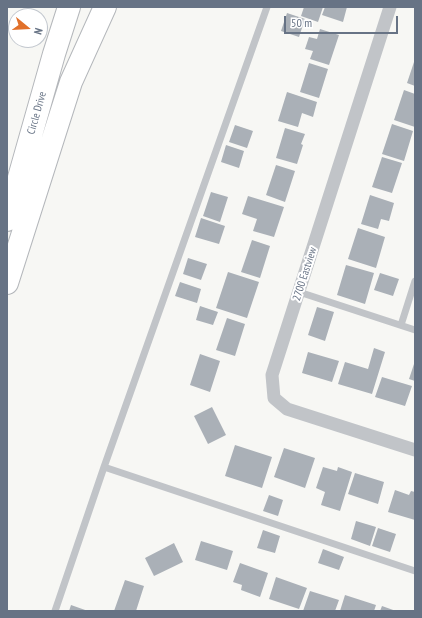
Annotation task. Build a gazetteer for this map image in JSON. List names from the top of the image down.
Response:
{
  "streets": {
    "highway": ["Circle Drive"],
    "street": ["2700 Eastview"]
  },
  "scale_bar": "50 m",
  "north": "right"
}
